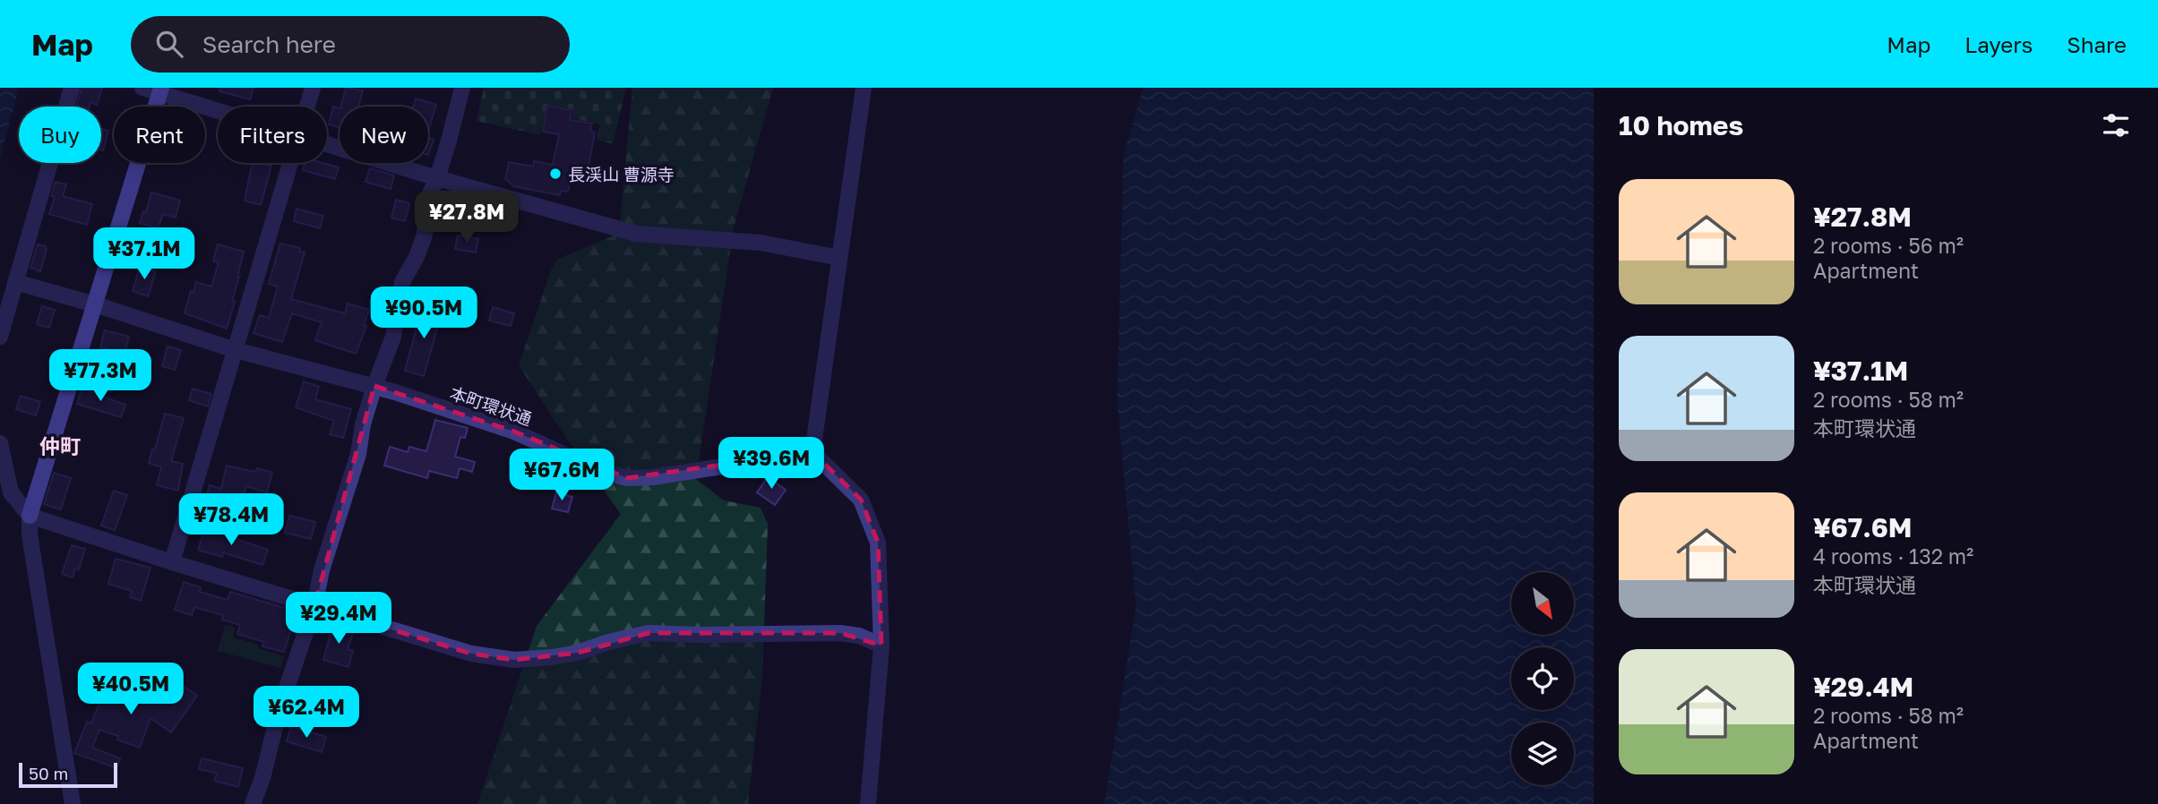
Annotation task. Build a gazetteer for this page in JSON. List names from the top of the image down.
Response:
{
  "streets": {
    "street": ["本町環状通"]
  },
  "districts": ["仲町"],
  "places": ["長渓山 曹源寺"],
  "scale_bar": "50 m",
  "north": "bottom right",
  "page": {
    "header": "Map",
    "search": "Search here",
    "nav": ["Map", "Layers", "Share"],
    "heading": "10 homes",
    "chip": [
      "Buy",
      "Rent",
      "Filters",
      "New"
    ],
    "list": [
      {
        "name": "¥27.8M",
        "note": "2 rooms · 56 m² · Apartment"
      },
      {
        "name": "¥37.1M",
        "note": "2 rooms · 58 m² · 本町環状通"
      },
      {
        "name": "¥67.6M",
        "note": "4 rooms · 132 m² · 本町環状通"
      },
      {
        "name": "¥29.4M",
        "note": "2 rooms · 58 m² · Apartment"
      }
    ],
    "price": [
      "¥27.8M",
      "¥37.1M",
      "¥90.5M",
      "¥77.3M",
      "¥39.6M",
      "¥67.6M",
      "¥78.4M",
      "¥29.4M",
      "¥40.5M",
      "¥62.4M"
    ],
    "scale": "50 m"
  }
}
